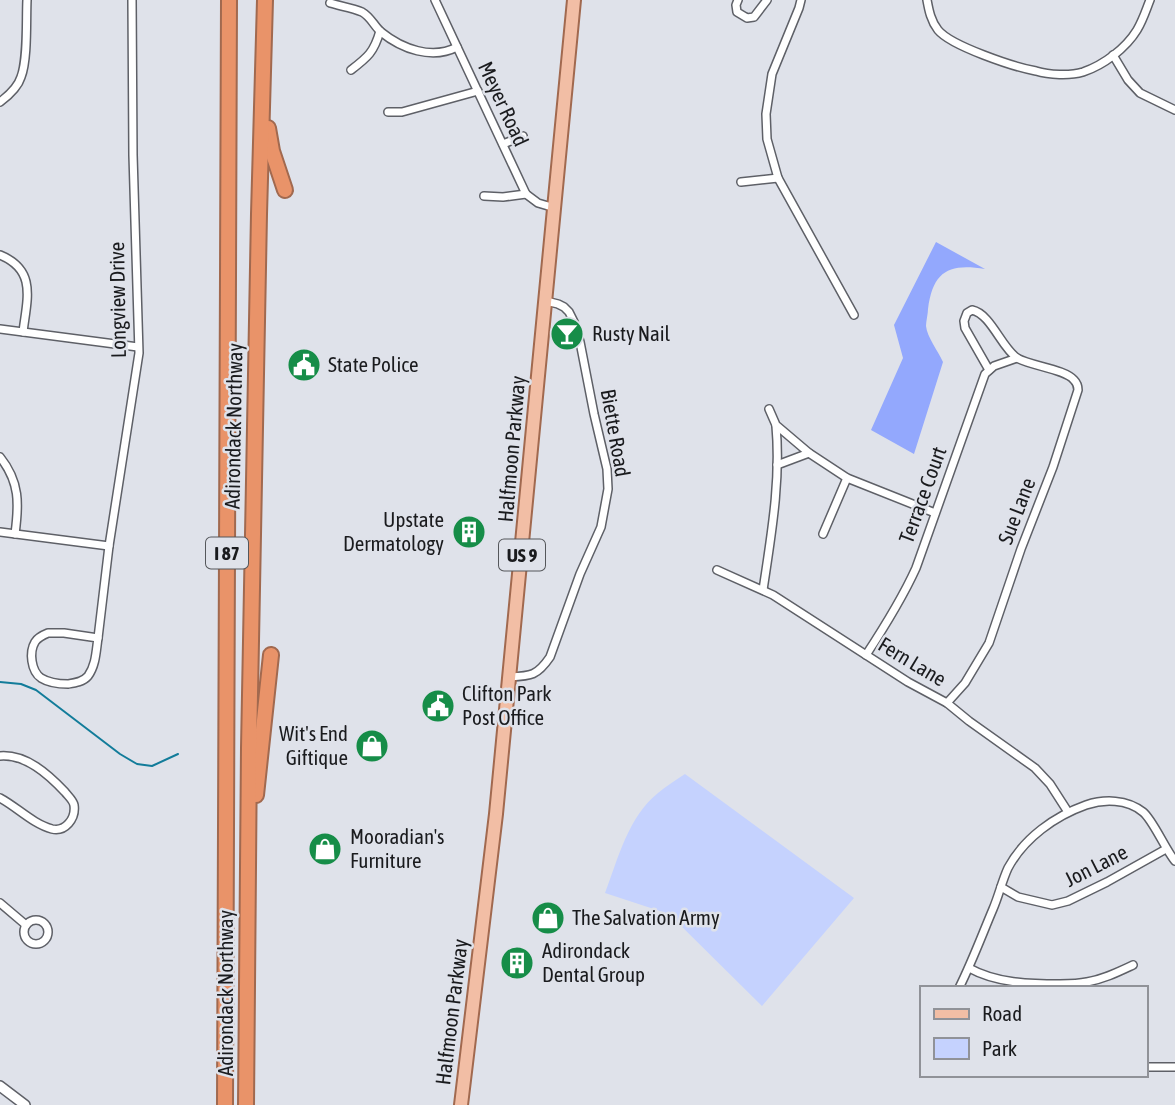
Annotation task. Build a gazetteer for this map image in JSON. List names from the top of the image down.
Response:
{
  "streets": {
    "highway": ["Adirondack Northway", "I 87"],
    "main road": ["Halfmoon Parkway", "US 9"],
    "street": [
      "Meyer Road",
      "Longview Drive",
      "Biette Road",
      "Terrace Court",
      "Sue Lane",
      "Fern Lane",
      "Jon Lane"
    ]
  },
  "crossings": [
    ["Biette Road", "Halfmoon Parkway"],
    ["Terrace Court", "Fern Lane"],
    ["Sue Lane", "Fern Lane"]
  ],
  "places": {
    "bar": ["Rusty Nail"],
    "public building": ["State Police", "Clifton Park Post Office"],
    "building": ["Upstate Dermatology", "Adirondack Dental Group"],
    "shop": ["Wit's End Giftique", "Mooradian's Furniture", "The Salvation Army"]
  },
  "legend": ["Road", "Park"]
}
